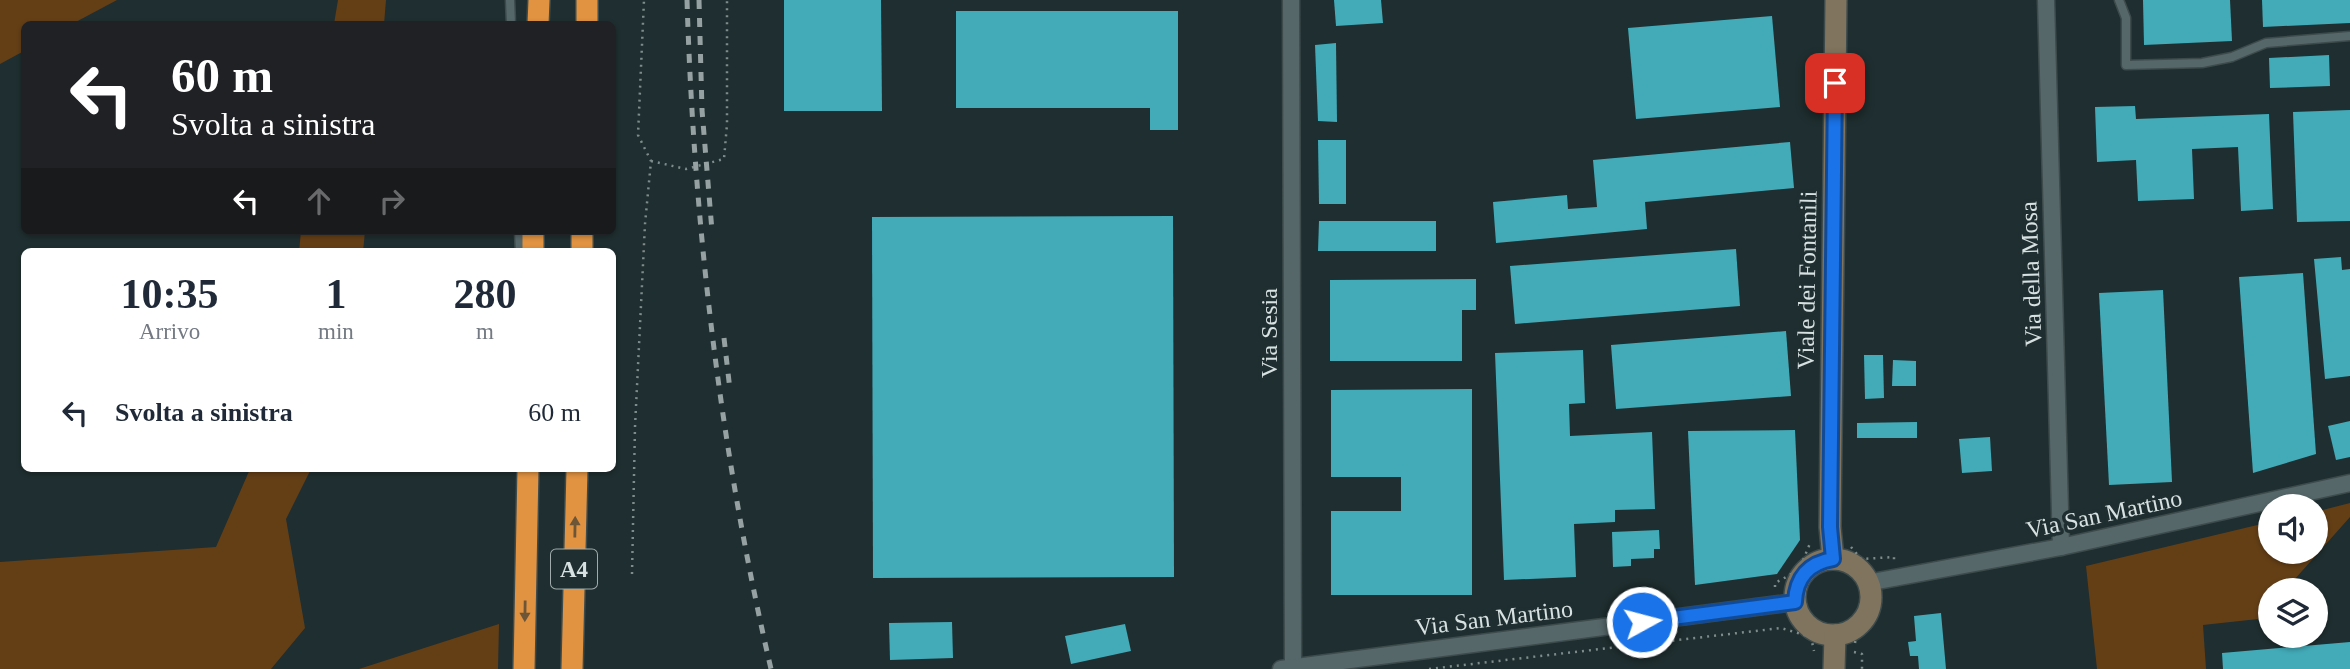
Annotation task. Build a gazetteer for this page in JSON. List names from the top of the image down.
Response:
{
  "streets": {
    "highway": ["A4"],
    "main road": ["Viale dei Fontanili"],
    "street": ["Via della Mosa", "Via Sesia", "Via San Martino"]
  },
  "crossings": [
    ["Via della Mosa", "Via San Martino"],
    ["Viale dei Fontanili", "Via San Martino"],
    ["Via Sesia", "Via San Martino"]
  ],
  "page": {
    "turn": ["60 m", "Svolta a sinistra"],
    "eta": [
      "10:35",
      "Arrivo",
      "1",
      "min",
      "280",
      "m"
    ],
    "list": [
      {
        "name": "Svolta a sinistra",
        "value": "60 m"
      }
    ]
  }
}
